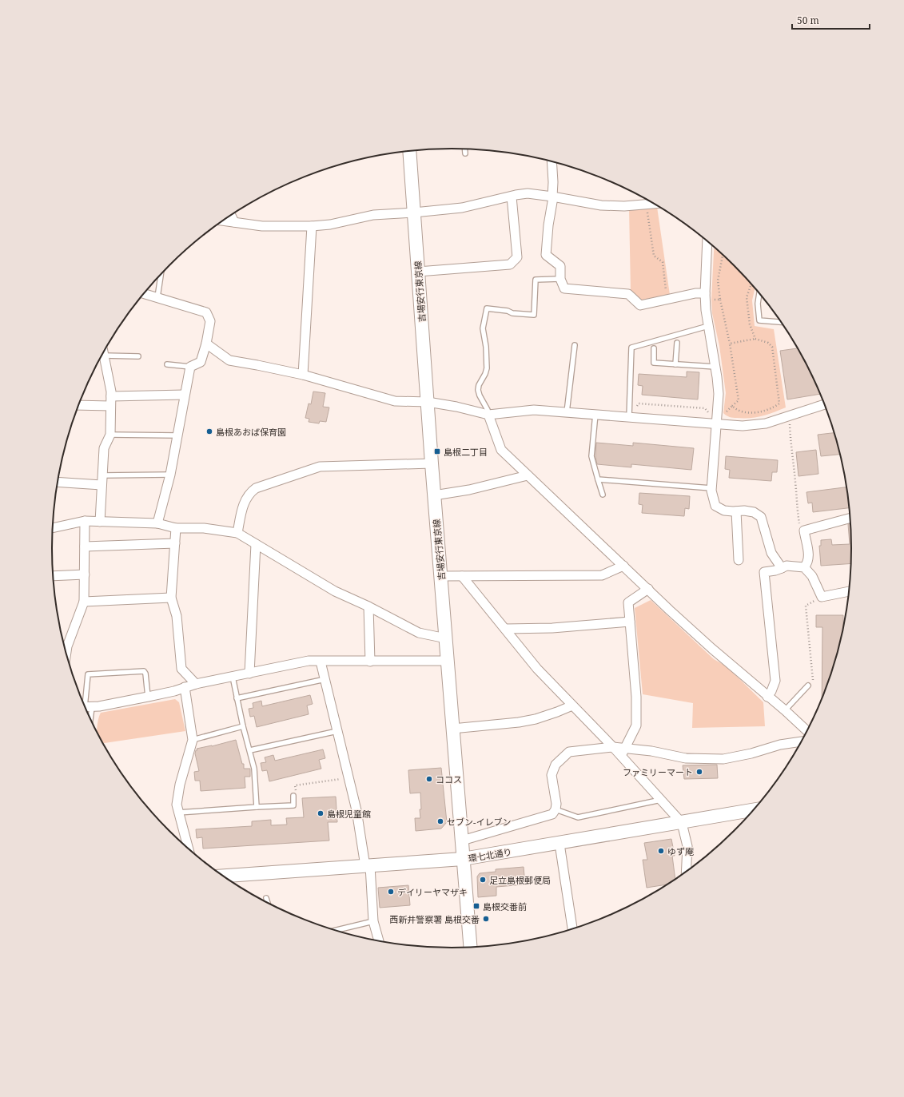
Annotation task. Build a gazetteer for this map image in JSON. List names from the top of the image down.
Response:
{
  "streets": {
    "main road": ["吉場安行東京線", "環七北通り"]
  },
  "crossings": [
    ["吉場安行東京線", "環七北通り"]
  ],
  "places": {
    "other": [
      "島根あおば保育園",
      "ファミリーマート",
      "ココス",
      "島根児童館",
      "セブン-イレブン",
      "ゆず庵",
      "足立島根郵便局",
      "デイリーヤマザキ",
      "西新井警察署 島根交番"
    ],
    "transit": ["島根二丁目", "島根交番前"]
  },
  "scale_bar": "50 m"
}
